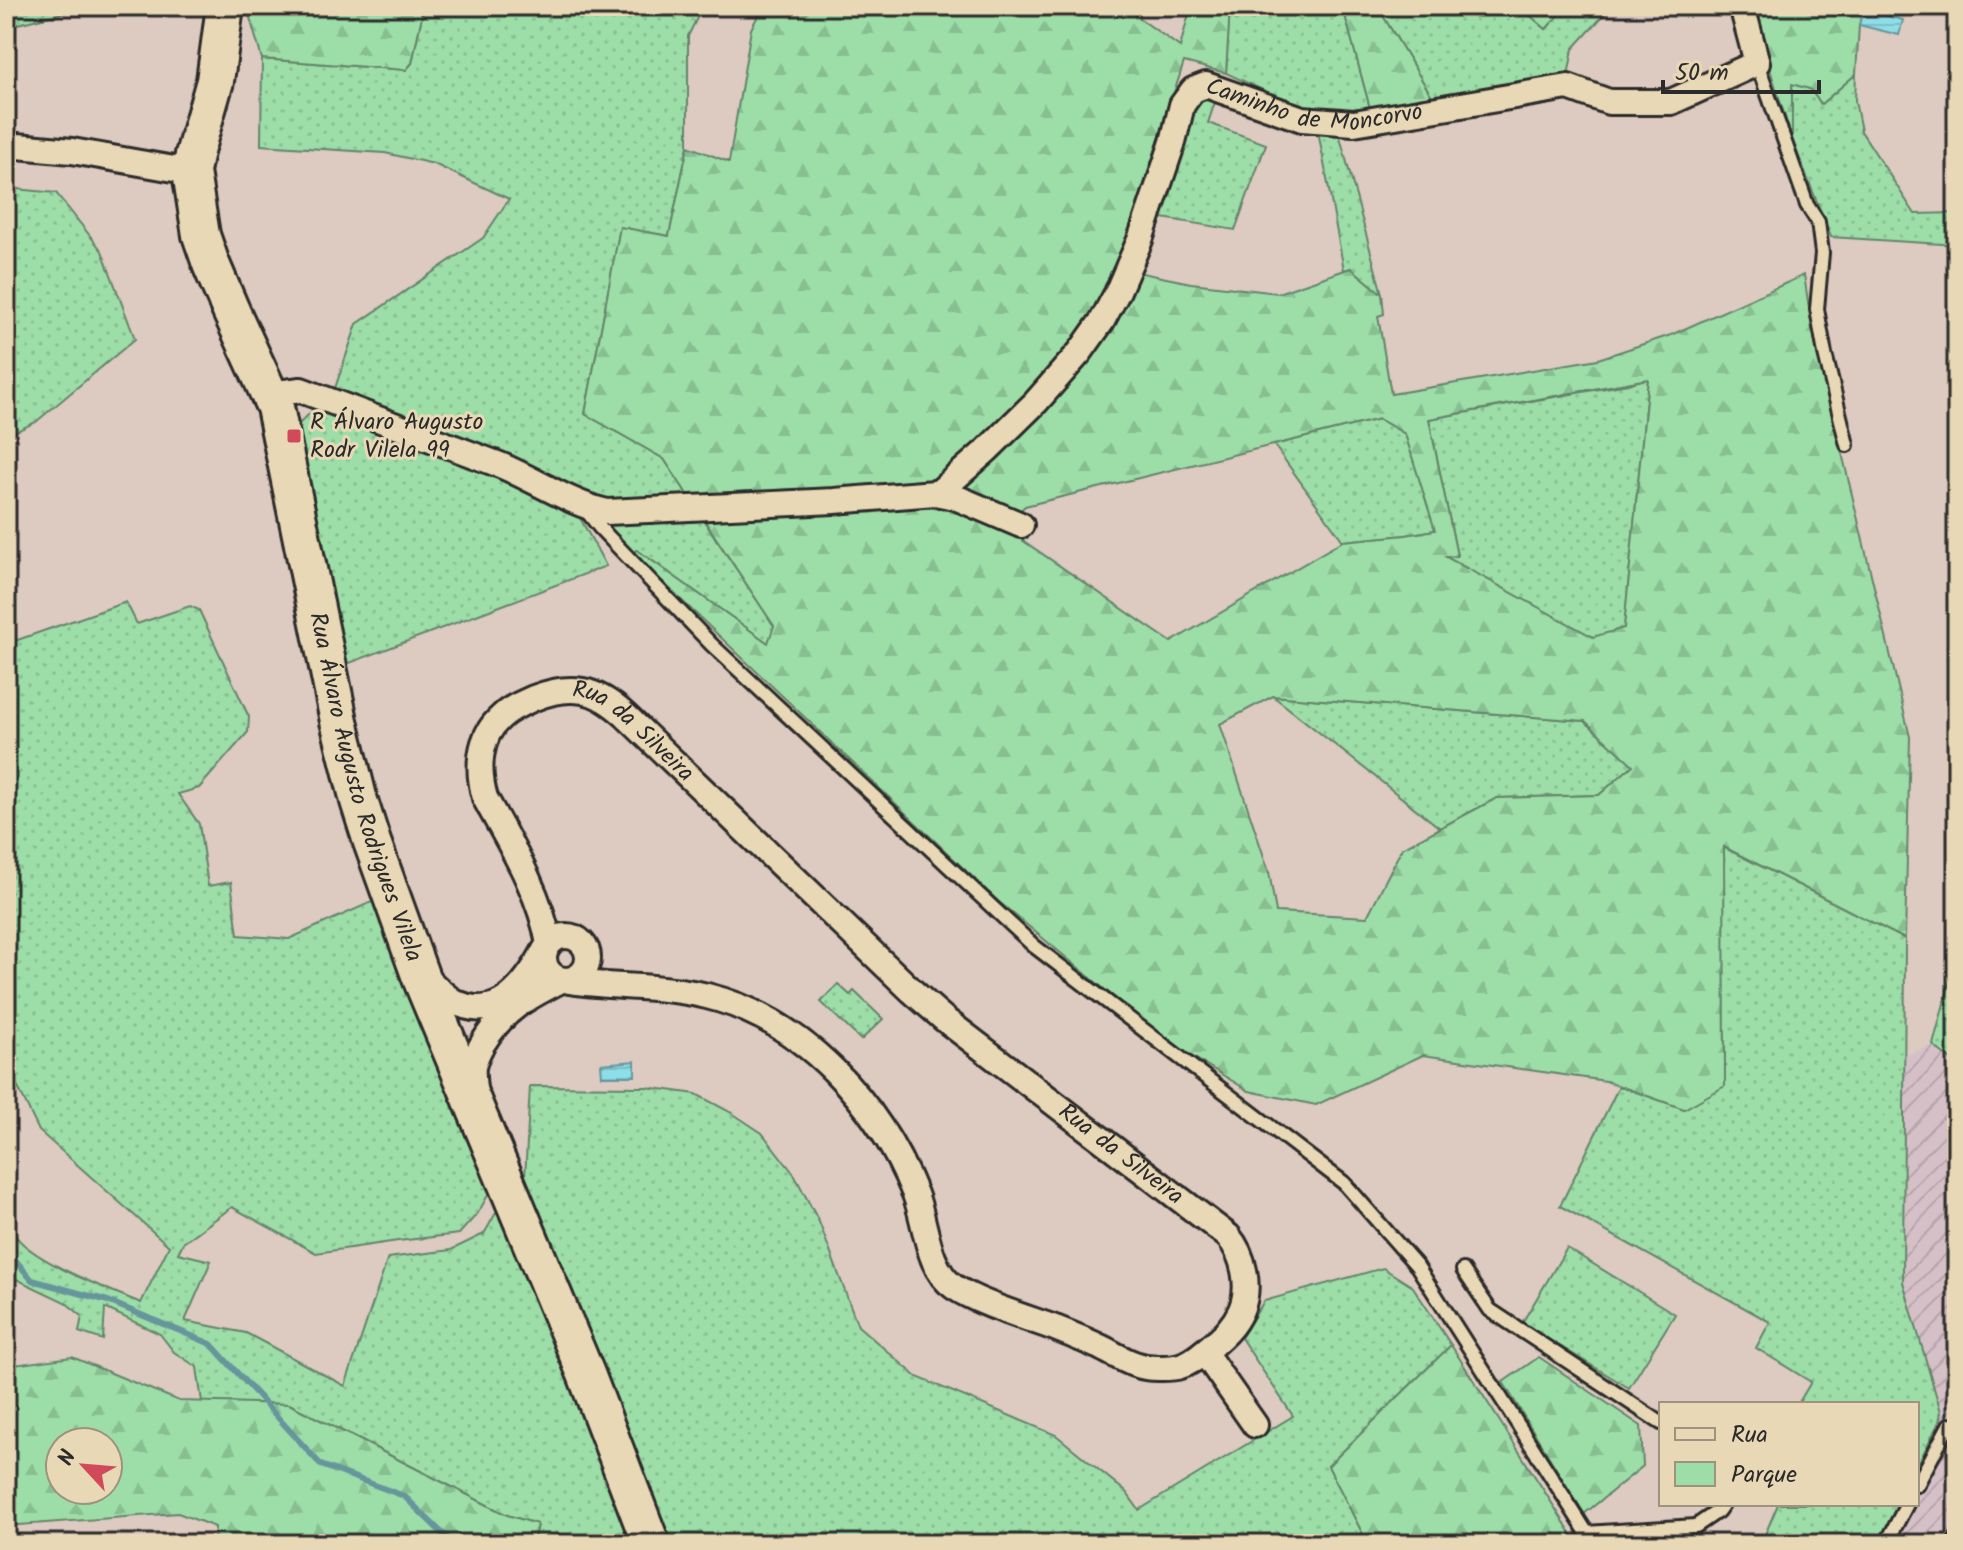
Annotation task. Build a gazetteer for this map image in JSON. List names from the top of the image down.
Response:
{
  "streets": {
    "main road": ["Rua Álvaro Augusto Rodrigues Vilela"],
    "street": ["Caminho de Moncorvo", "Rua da Silveira"]
  },
  "places": {
    "transit": ["R Álvaro Augusto Rodr Vilela 99"]
  },
  "legend": ["Rua", "Parque"],
  "scale_bar": "50 m",
  "north": "top left"
}
